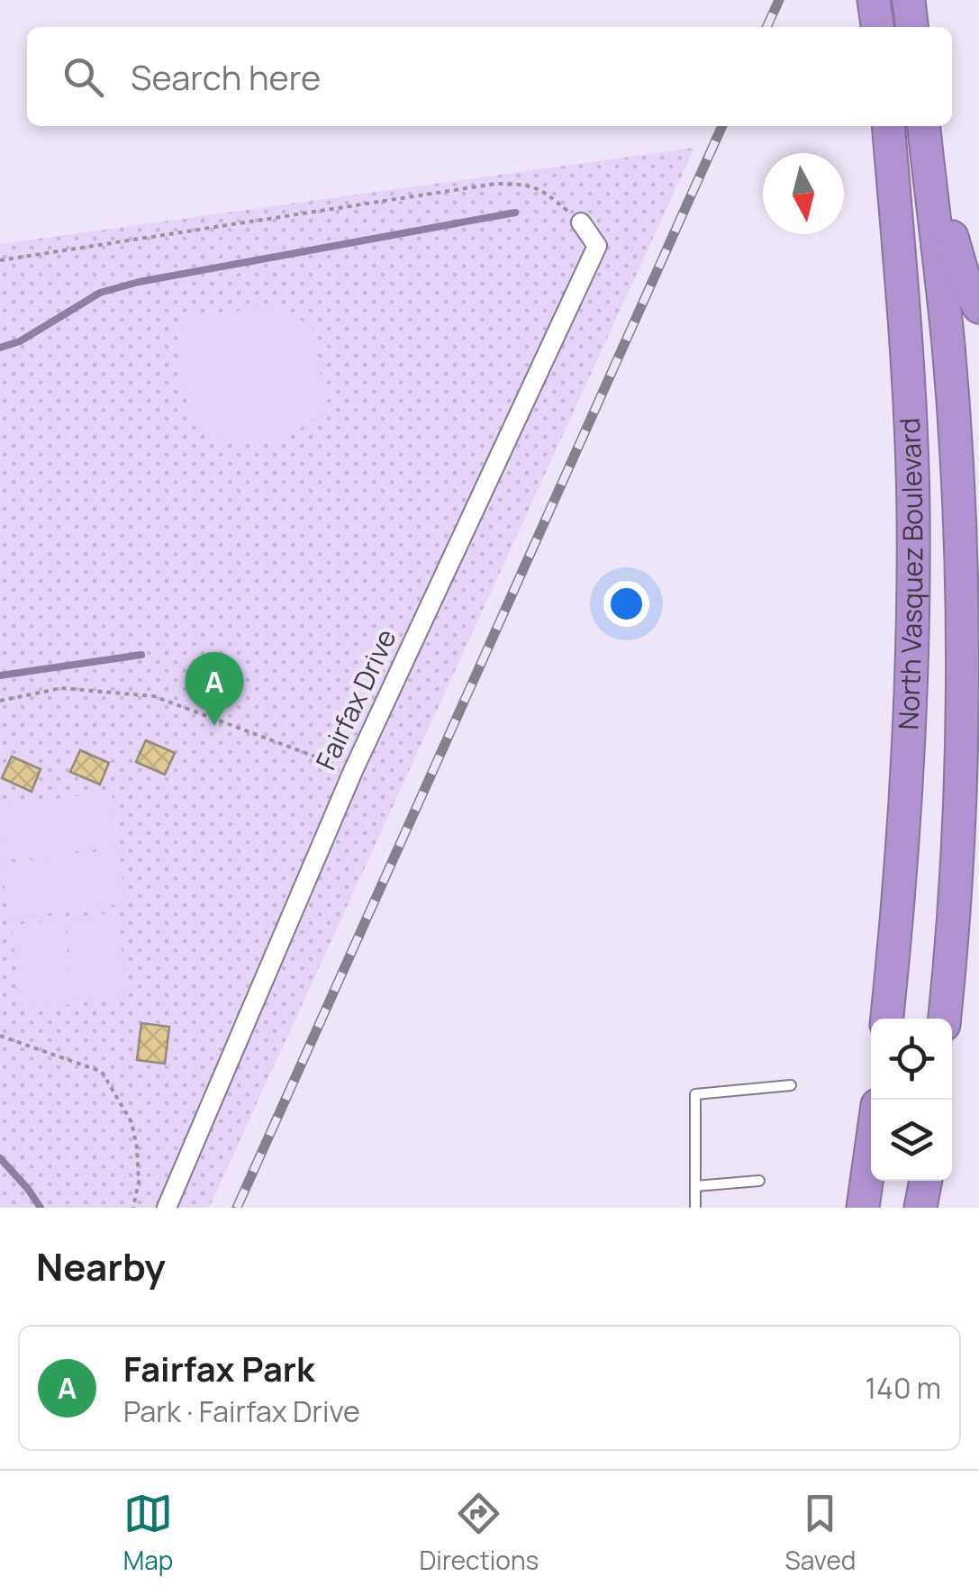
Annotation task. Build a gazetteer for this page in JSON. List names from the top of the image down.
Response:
{
  "streets": {
    "highway": ["North Vasquez Boulevard"],
    "street": ["Fairfax Drive"]
  },
  "north": "bottom",
  "page": {
    "search": "Search here",
    "pins": "A",
    "heading": "Nearby",
    "list": [
      {
        "mark": "A",
        "name": "Fairfax Park",
        "note": "Park · Fairfax Drive",
        "value": "140 m"
      }
    ],
    "nav": ["Map", "Directions", "Saved"]
  }
}
